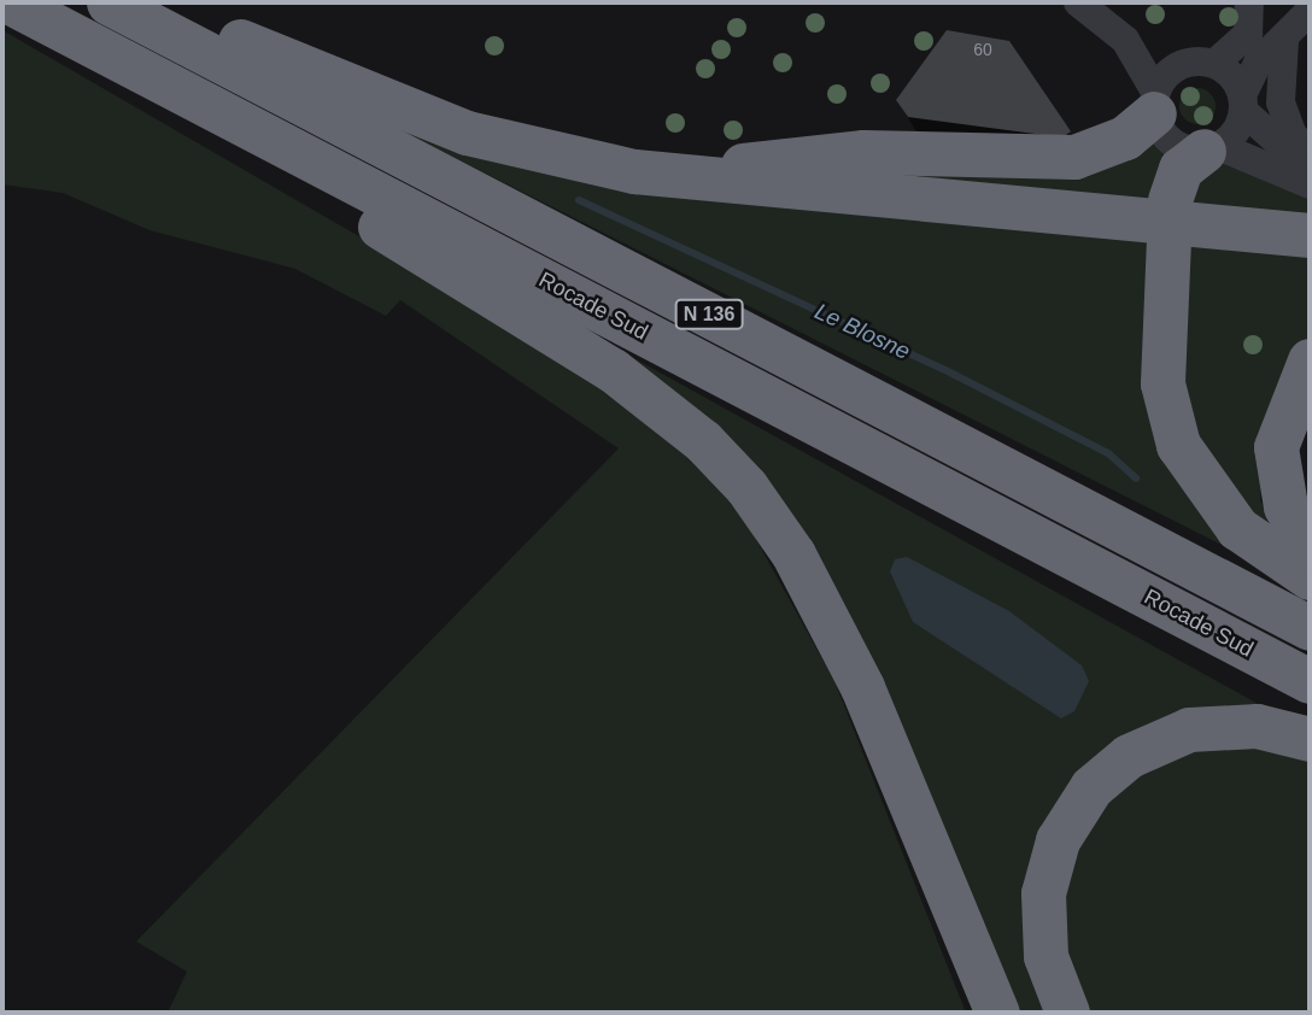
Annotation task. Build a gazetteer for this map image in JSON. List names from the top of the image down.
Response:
{
  "streets": {
    "highway": ["Rocade Sud", "N 136"]
  },
  "water": ["Le Blosne"],
  "house_numbers": ["60"]
}
